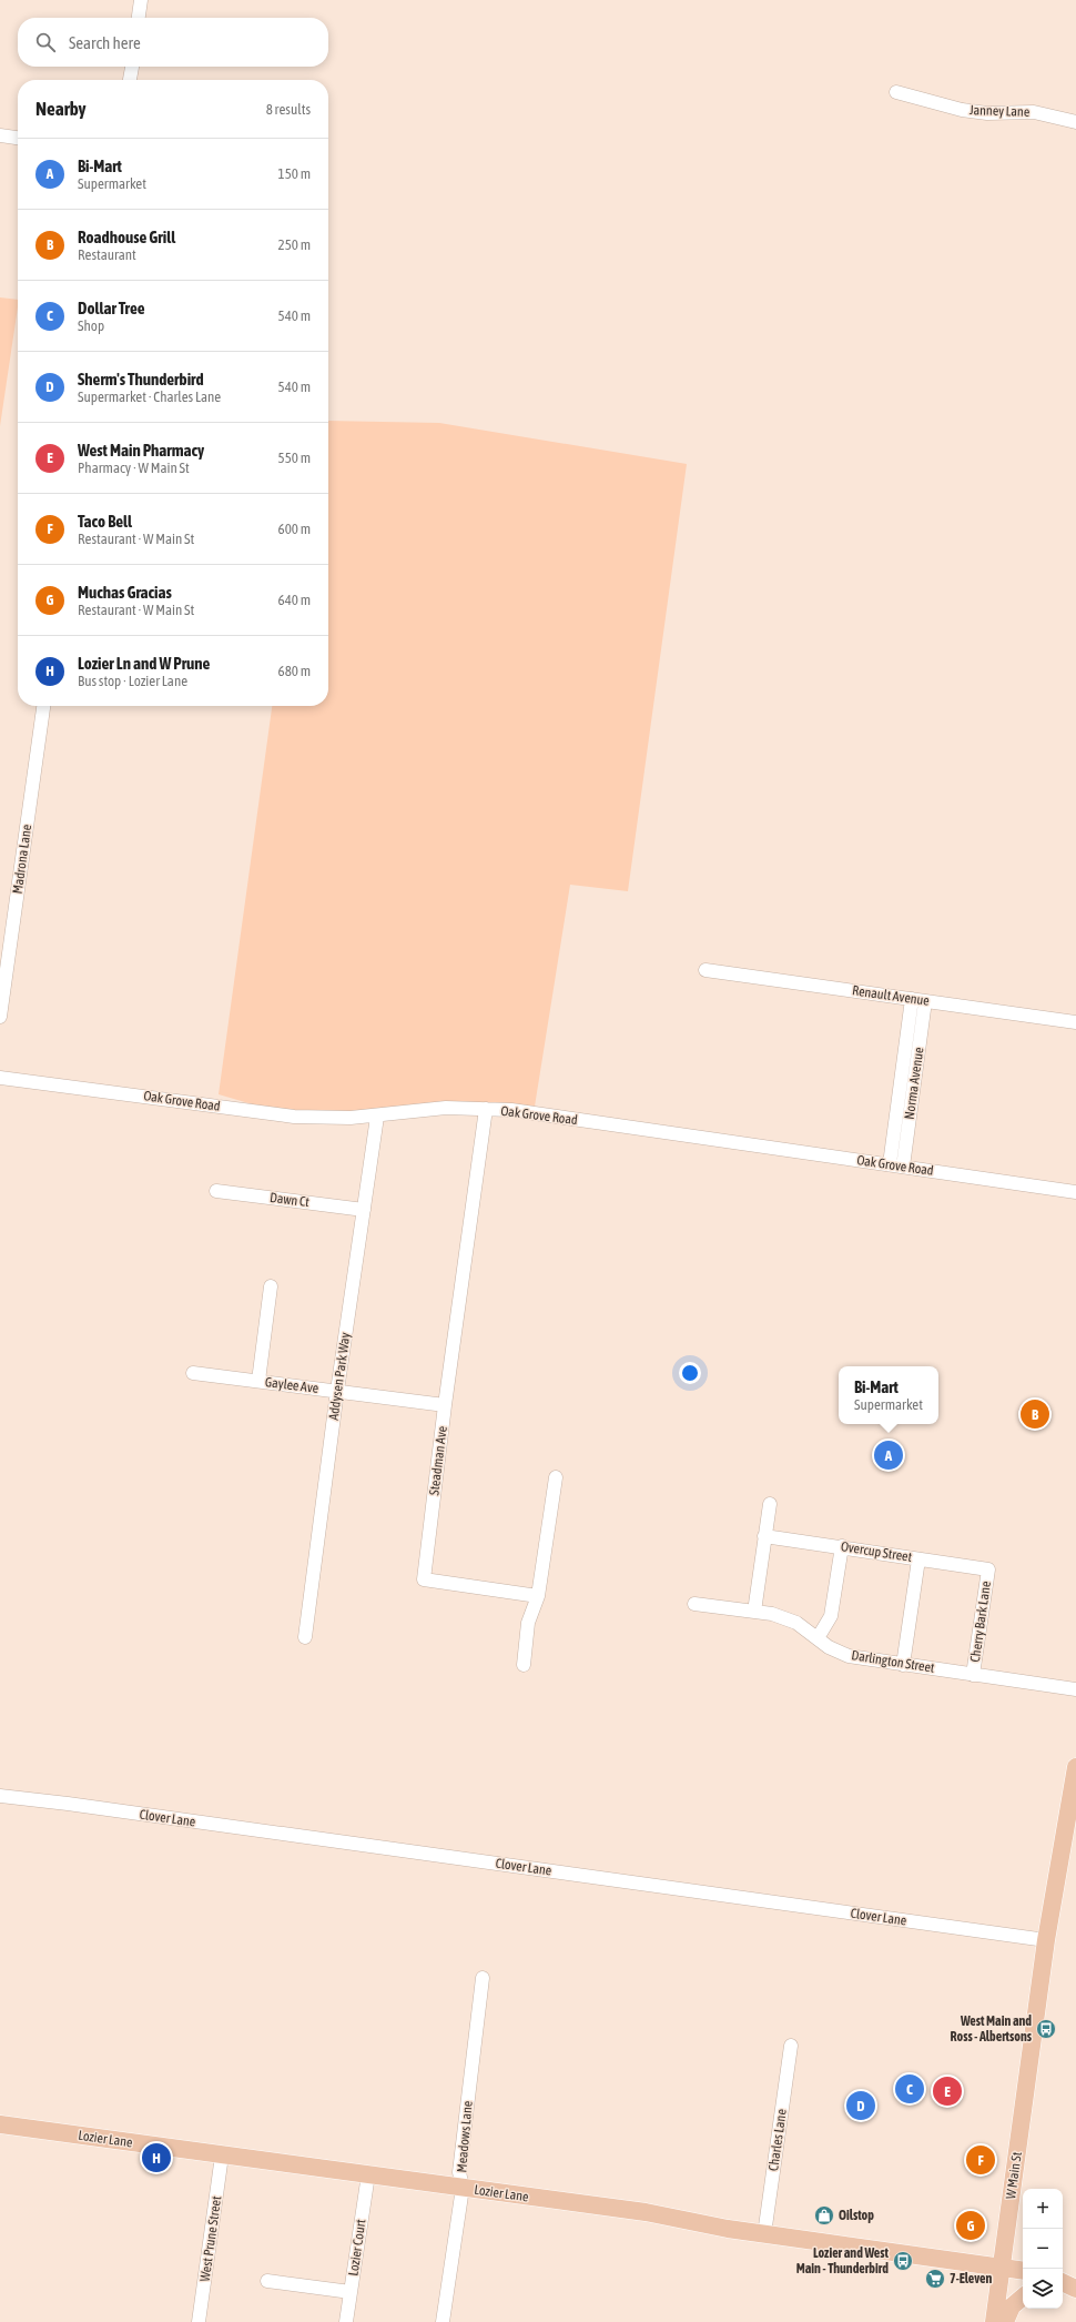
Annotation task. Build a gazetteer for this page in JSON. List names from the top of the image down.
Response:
{
  "streets": {
    "main road": ["Lozier Lane", "W Main St"],
    "street": [
      "Janney Lane",
      "Madrona Lane",
      "Renault Avenue",
      "Norma Avenue",
      "Oak Grove Road",
      "Dawn Ct",
      "Addysen Park Way",
      "Gaylee Ave",
      "Steadman Ave",
      "Overcup Street",
      "Cherry Bark Lane",
      "Darlington Street",
      "Clover Lane",
      "Meadows Lane",
      "Charles Lane",
      "West Prune Street",
      "Lozier Court"
    ]
  },
  "crossings": [
    ["Renault Avenue", "Norma Avenue"],
    ["Norma Avenue", "Oak Grove Road"],
    ["Oak Grove Road", "Addysen Park Way"],
    ["Oak Grove Road", "Steadman Ave"],
    ["Dawn Ct", "Addysen Park Way"],
    ["Addysen Park Way", "Gaylee Ave"],
    ["Gaylee Ave", "Steadman Ave"],
    ["Overcup Street", "Cherry Bark Lane"],
    ["Cherry Bark Lane", "Darlington Street"],
    ["Clover Lane", "W Main St"],
    ["Meadows Lane", "Lozier Lane"],
    ["Lozier Lane", "Charles Lane"],
    ["Lozier Lane", "W Main St"],
    ["Lozier Lane", "West Prune Street"],
    ["Lozier Lane", "Lozier Court"]
  ],
  "places": {
    "bus stop": ["West Main and Ross - Albertsons", "Lozier and West Main - Thunderbird"],
    "shop": ["Oilstop"],
    "supermarket": ["7-Eleven"]
  },
  "page": {
    "search": "Search here",
    "heading": ["Nearby", "8 results"],
    "list": [
      {
        "mark": "A",
        "name": "Bi-Mart",
        "note": "Supermarket",
        "value": "150 m"
      },
      {
        "mark": "B",
        "name": "Roadhouse Grill",
        "note": "Restaurant",
        "value": "250 m"
      },
      {
        "mark": "C",
        "name": "Dollar Tree",
        "note": "Shop",
        "value": "540 m"
      },
      {
        "mark": "D",
        "name": "Sherm's Thunderbird",
        "note": "Supermarket · Charles Lane",
        "value": "540 m"
      },
      {
        "mark": "E",
        "name": "West Main Pharmacy",
        "note": "Pharmacy · W Main St",
        "value": "550 m"
      },
      {
        "mark": "F",
        "name": "Taco Bell",
        "note": "Restaurant · W Main St",
        "value": "600 m"
      },
      {
        "mark": "G",
        "name": "Muchas Gracias",
        "note": "Restaurant · W Main St",
        "value": "640 m"
      },
      {
        "mark": "H",
        "name": "Lozier Ln and W Prune",
        "note": "Bus stop · Lozier Lane",
        "value": "680 m"
      }
    ],
    "popup": ["Bi-Mart", "Supermarket"],
    "pins": [
      "B",
      "A",
      "C",
      "E",
      "D",
      "H",
      "F",
      "G"
    ],
    "map_buttons": ["+", "−"]
  }
}
